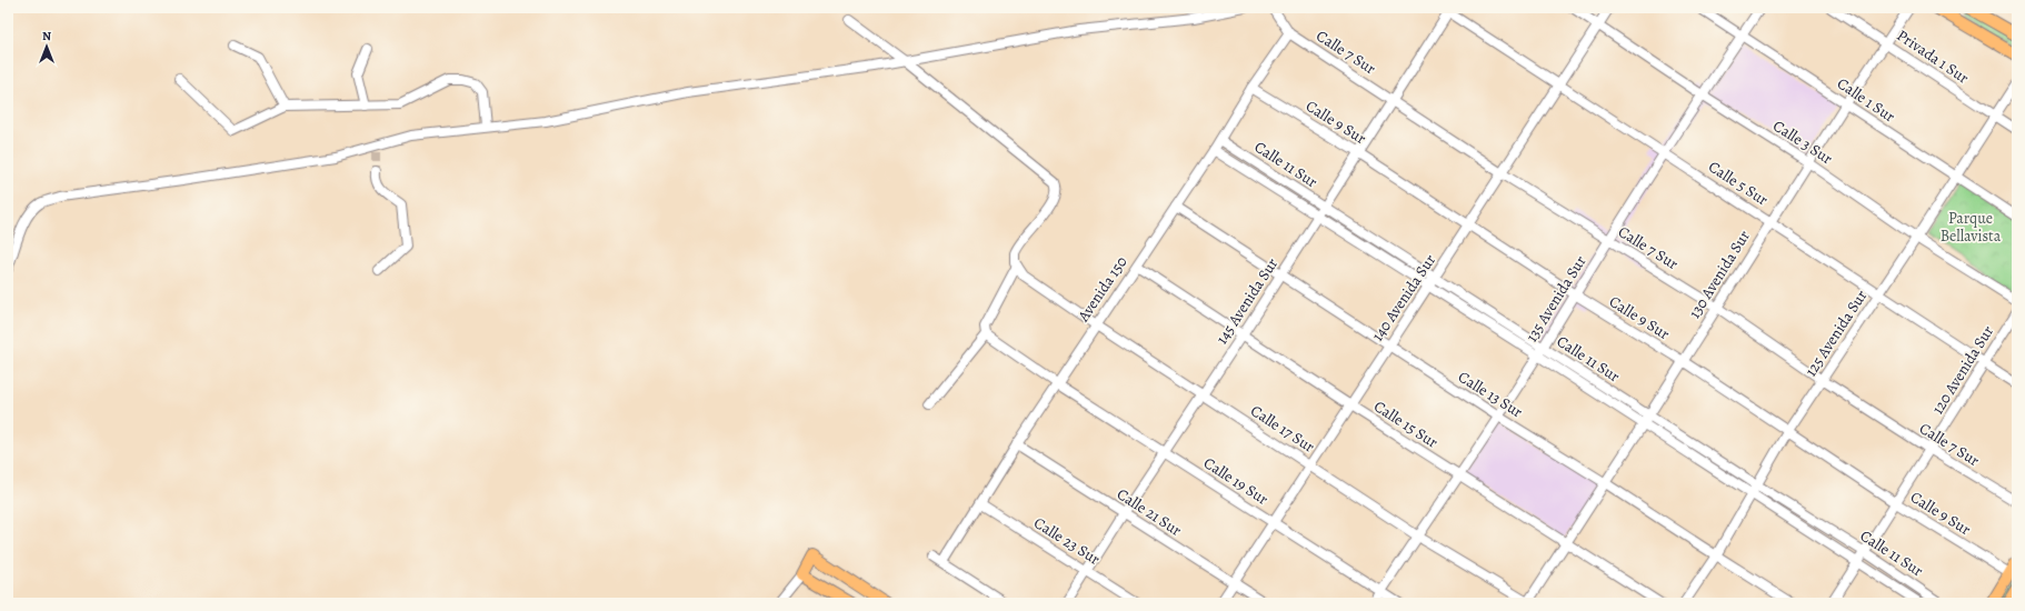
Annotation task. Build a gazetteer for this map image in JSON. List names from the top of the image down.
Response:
{
  "streets": {
    "street": [
      "Calle 7 Sur",
      "Privada 1 Sur",
      "Calle 1 Sur",
      "Calle 9 Sur",
      "Calle 3 Sur",
      "Calle 11 Sur",
      "Calle 5 Sur",
      "130 Avenida Sur",
      "Avenida 150",
      "140 Avenida Sur",
      "135 Avenida Sur",
      "145 Avenida Sur",
      "125 Avenida Sur",
      "120 Avenida Sur",
      "Calle 13 Sur",
      "Calle 15 Sur",
      "Calle 17 Sur",
      "Calle 19 Sur",
      "Calle 21 Sur",
      "Calle 23 Sur"
    ]
  },
  "crossings": [
    ["Calle 7 Sur", "130 Avenida Sur"],
    ["Calle 7 Sur", "Avenida 150"],
    ["Calle 7 Sur", "140 Avenida Sur"],
    ["Calle 7 Sur", "135 Avenida Sur"],
    ["Calle 7 Sur", "145 Avenida Sur"],
    ["Calle 7 Sur", "125 Avenida Sur"],
    ["Calle 7 Sur", "120 Avenida Sur"],
    ["Privada 1 Sur", "130 Avenida Sur"],
    ["Privada 1 Sur", "125 Avenida Sur"],
    ["Calle 1 Sur", "130 Avenida Sur"],
    ["Calle 1 Sur", "135 Avenida Sur"],
    ["Calle 1 Sur", "125 Avenida Sur"],
    ["Calle 9 Sur", "130 Avenida Sur"],
    ["Calle 9 Sur", "Avenida 150"],
    ["Calle 9 Sur", "140 Avenida Sur"],
    ["Calle 9 Sur", "135 Avenida Sur"],
    ["Calle 9 Sur", "145 Avenida Sur"],
    ["Calle 9 Sur", "125 Avenida Sur"],
    ["Calle 9 Sur", "120 Avenida Sur"],
    ["Calle 3 Sur", "130 Avenida Sur"],
    ["Calle 3 Sur", "140 Avenida Sur"],
    ["Calle 3 Sur", "135 Avenida Sur"],
    ["Calle 3 Sur", "125 Avenida Sur"],
    ["Calle 11 Sur", "130 Avenida Sur"],
    ["Calle 11 Sur", "Avenida 150"],
    ["Calle 11 Sur", "140 Avenida Sur"],
    ["Calle 11 Sur", "135 Avenida Sur"],
    ["Calle 11 Sur", "145 Avenida Sur"],
    ["Calle 11 Sur", "125 Avenida Sur"],
    ["Calle 11 Sur", "120 Avenida Sur"],
    ["Calle 5 Sur", "130 Avenida Sur"],
    ["Calle 5 Sur", "140 Avenida Sur"],
    ["Calle 5 Sur", "135 Avenida Sur"],
    ["Calle 5 Sur", "145 Avenida Sur"],
    ["Calle 5 Sur", "125 Avenida Sur"],
    ["Calle 5 Sur", "120 Avenida Sur"],
    ["130 Avenida Sur", "Calle 13 Sur"],
    ["130 Avenida Sur", "Calle 15 Sur"],
    ["130 Avenida Sur", "Calle 17 Sur"],
    ["Avenida 150", "Calle 13 Sur"],
    ["Avenida 150", "Calle 15 Sur"],
    ["Avenida 150", "Calle 17 Sur"],
    ["Avenida 150", "Calle 19 Sur"],
    ["Avenida 150", "Calle 21 Sur"],
    ["Avenida 150", "Calle 23 Sur"],
    ["140 Avenida Sur", "Calle 13 Sur"],
    ["140 Avenida Sur", "Calle 15 Sur"],
    ["140 Avenida Sur", "Calle 17 Sur"],
    ["140 Avenida Sur", "Calle 19 Sur"],
    ["140 Avenida Sur", "Calle 21 Sur"],
    ["135 Avenida Sur", "Calle 13 Sur"],
    ["135 Avenida Sur", "Calle 15 Sur"],
    ["135 Avenida Sur", "Calle 17 Sur"],
    ["135 Avenida Sur", "Calle 19 Sur"],
    ["145 Avenida Sur", "Calle 13 Sur"],
    ["145 Avenida Sur", "Calle 15 Sur"],
    ["145 Avenida Sur", "Calle 17 Sur"],
    ["145 Avenida Sur", "Calle 19 Sur"],
    ["145 Avenida Sur", "Calle 21 Sur"],
    ["145 Avenida Sur", "Calle 23 Sur"],
    ["125 Avenida Sur", "Calle 13 Sur"]
  ],
  "parks": ["Parque Bellavista"],
  "north": "top"
}
